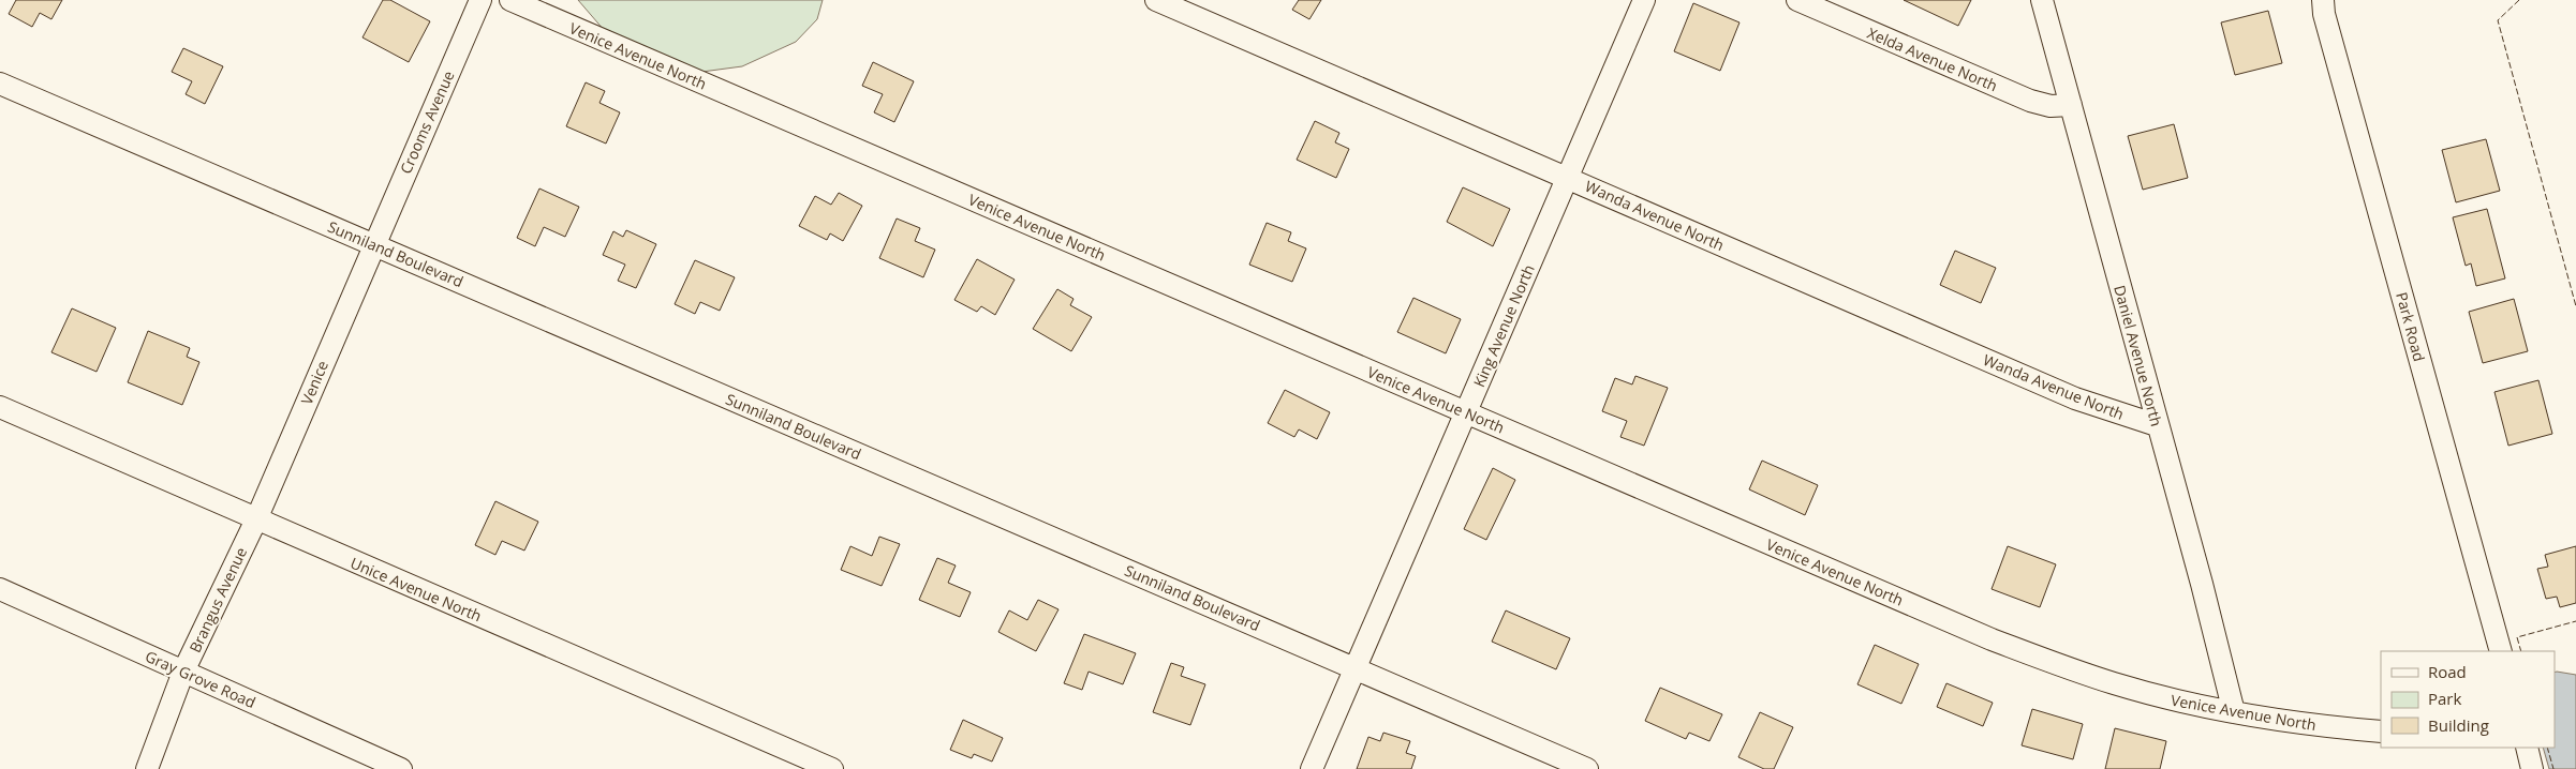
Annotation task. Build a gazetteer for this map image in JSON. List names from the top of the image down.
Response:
{
  "streets": {
    "street": [
      "Venice Avenue North",
      "Xelda Avenue North",
      "Crooms Avenue",
      "Wanda Avenue North",
      "Sunniland Boulevard",
      "King Avenue North",
      "Park Road",
      "Daniel Avenue North",
      "Venice",
      "Unice Avenue North",
      "Brangus Avenue",
      "Gray Grove Road"
    ]
  },
  "crossings": [
    ["Venice Avenue North", "King Avenue North"],
    ["Venice Avenue North", "Daniel Avenue North"],
    ["Xelda Avenue North", "Daniel Avenue North"],
    ["Crooms Avenue", "Sunniland Boulevard"],
    ["Crooms Avenue", "Venice"],
    ["Wanda Avenue North", "King Avenue North"],
    ["Wanda Avenue North", "Daniel Avenue North"],
    ["Sunniland Boulevard", "King Avenue North"],
    ["Sunniland Boulevard", "Venice"],
    ["Venice", "Unice Avenue North"],
    ["Venice", "Brangus Avenue"],
    ["Unice Avenue North", "Brangus Avenue"],
    ["Brangus Avenue", "Gray Grove Road"]
  ],
  "legend": ["Road", "Park", "Building"]
}
